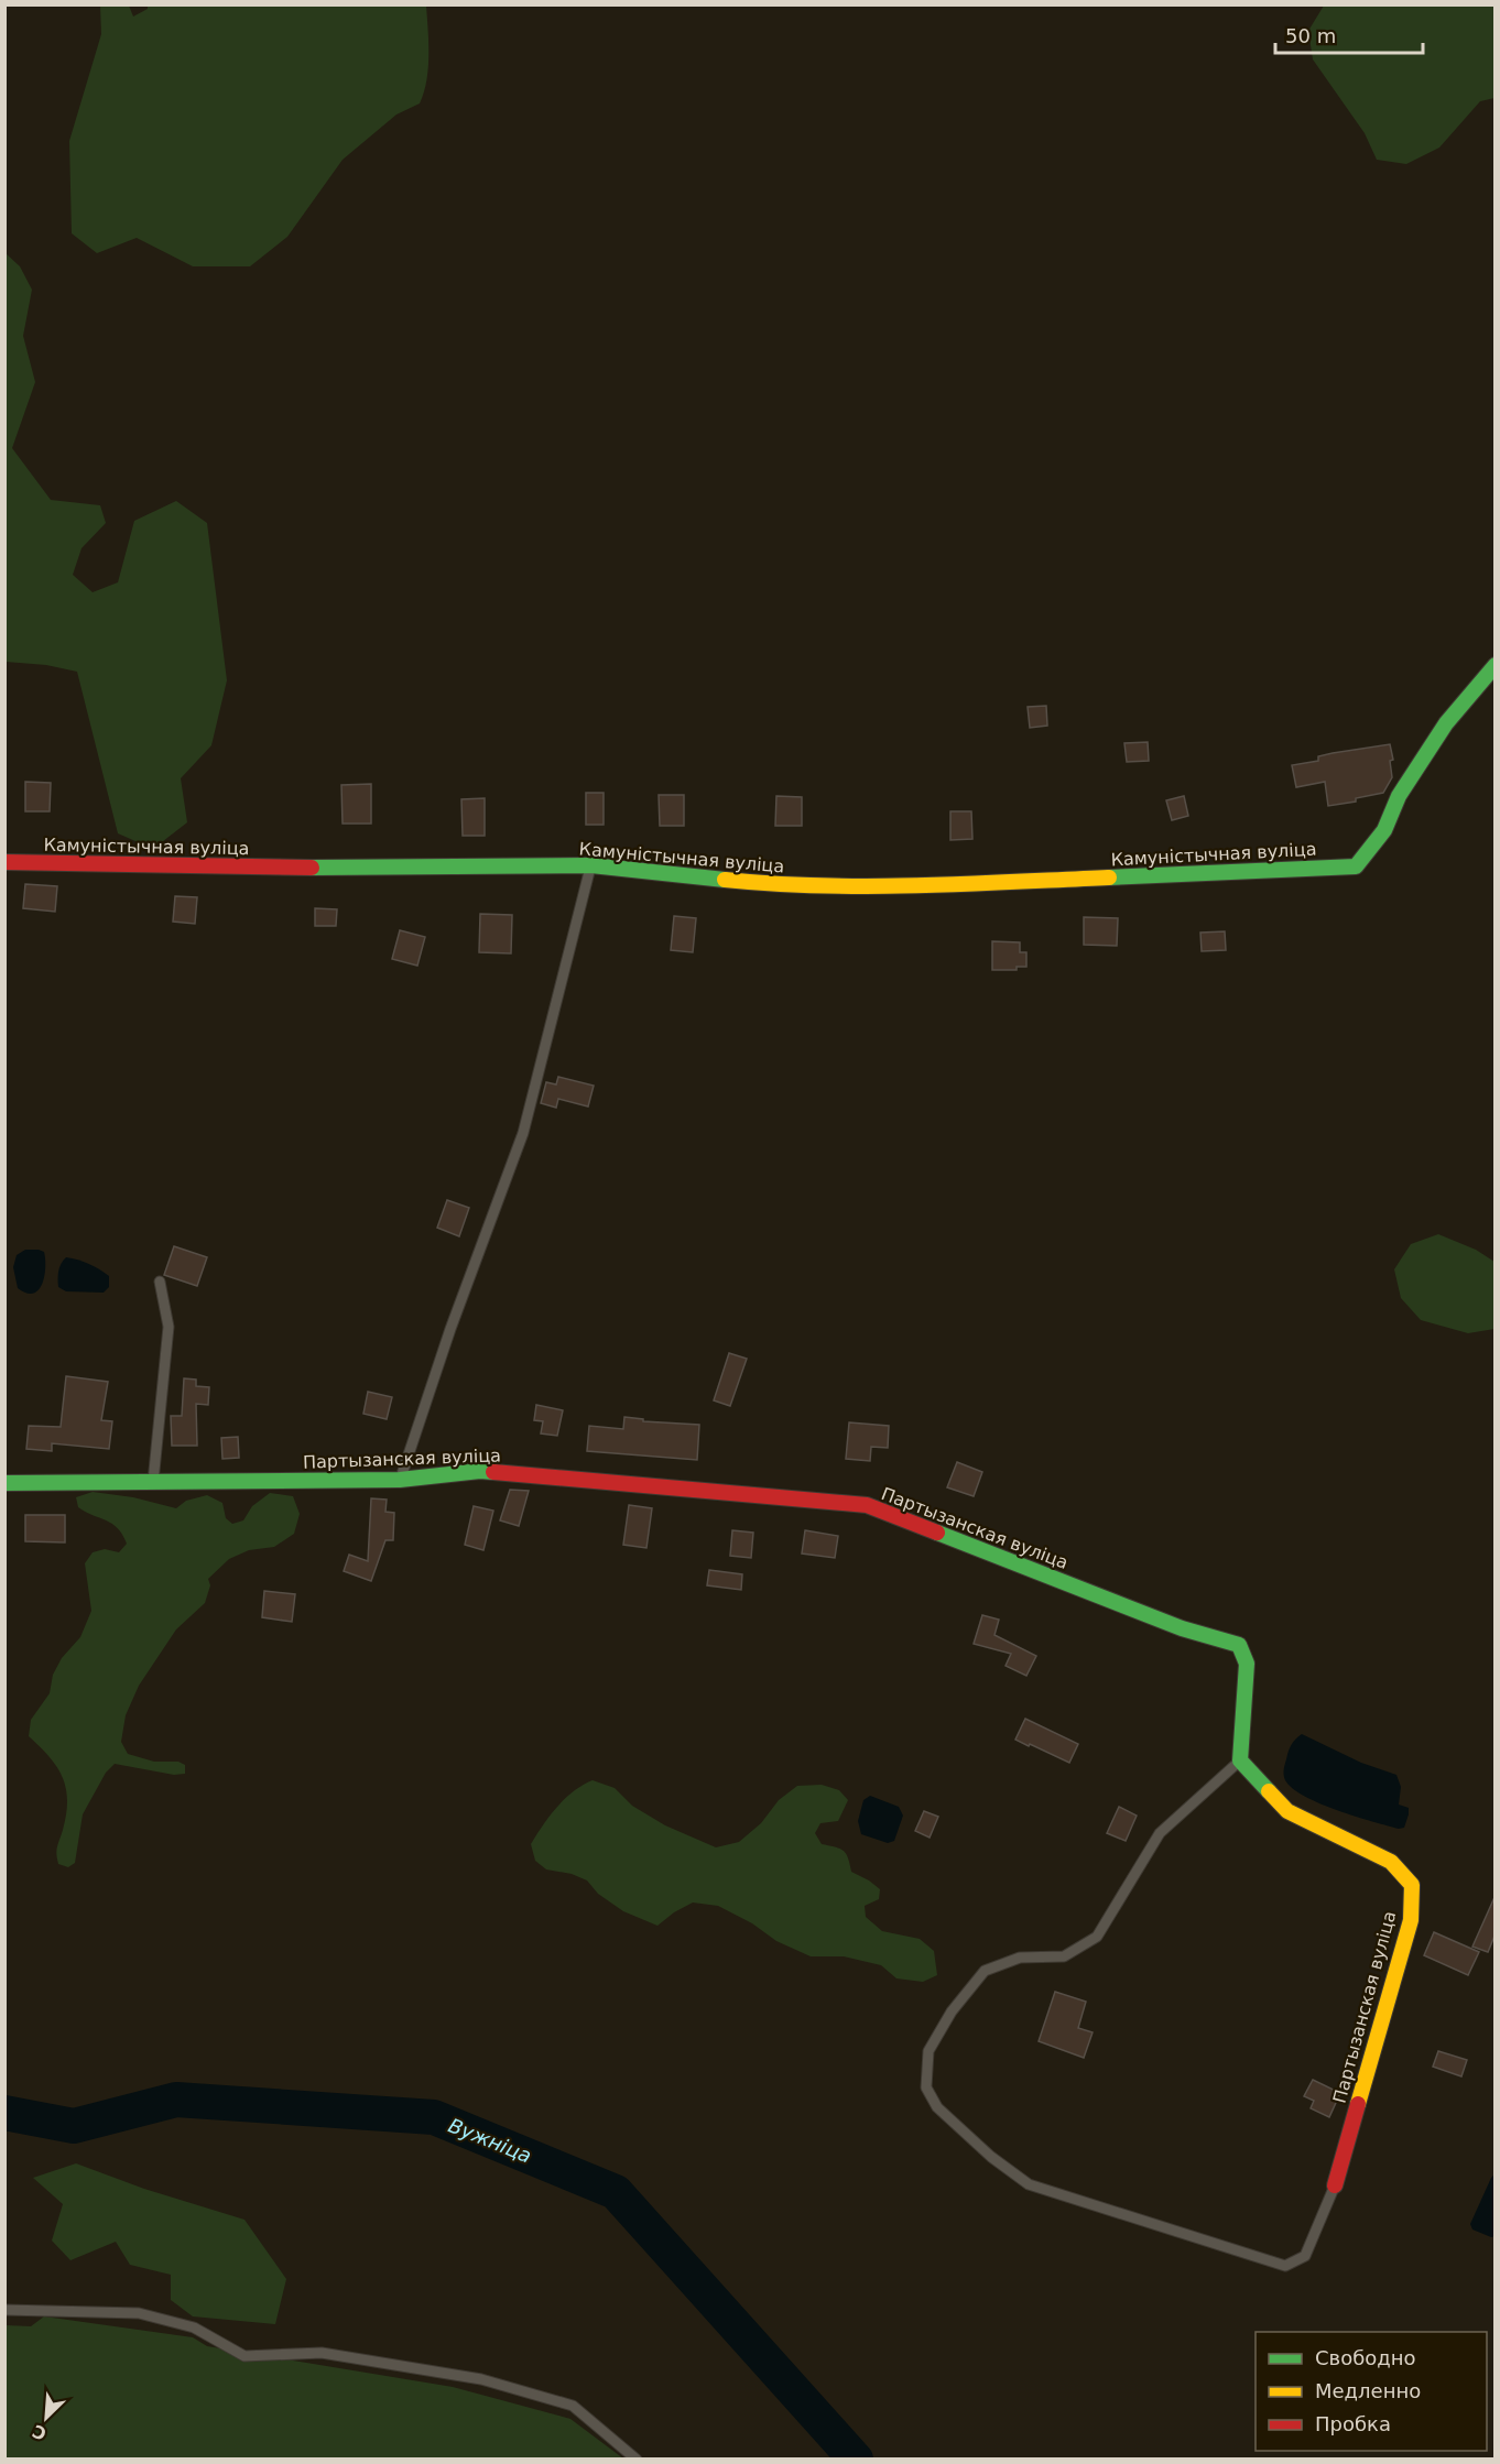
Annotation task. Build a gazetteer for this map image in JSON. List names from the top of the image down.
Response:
{
  "streets": {
    "street": ["Камуністычная вуліца", "Партызанская вуліца"]
  },
  "water": ["Вужніца"],
  "legend": ["Свободно", "Медленно", "Пробка"],
  "scale_bar": "50 m",
  "north": "bottom left"
}
